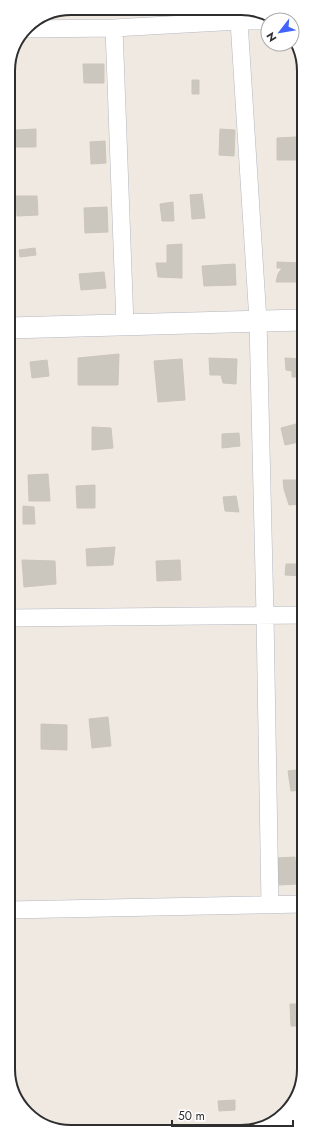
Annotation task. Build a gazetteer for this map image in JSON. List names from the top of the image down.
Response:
{
  "scale_bar": "50 m",
  "north": "bottom left"
}
